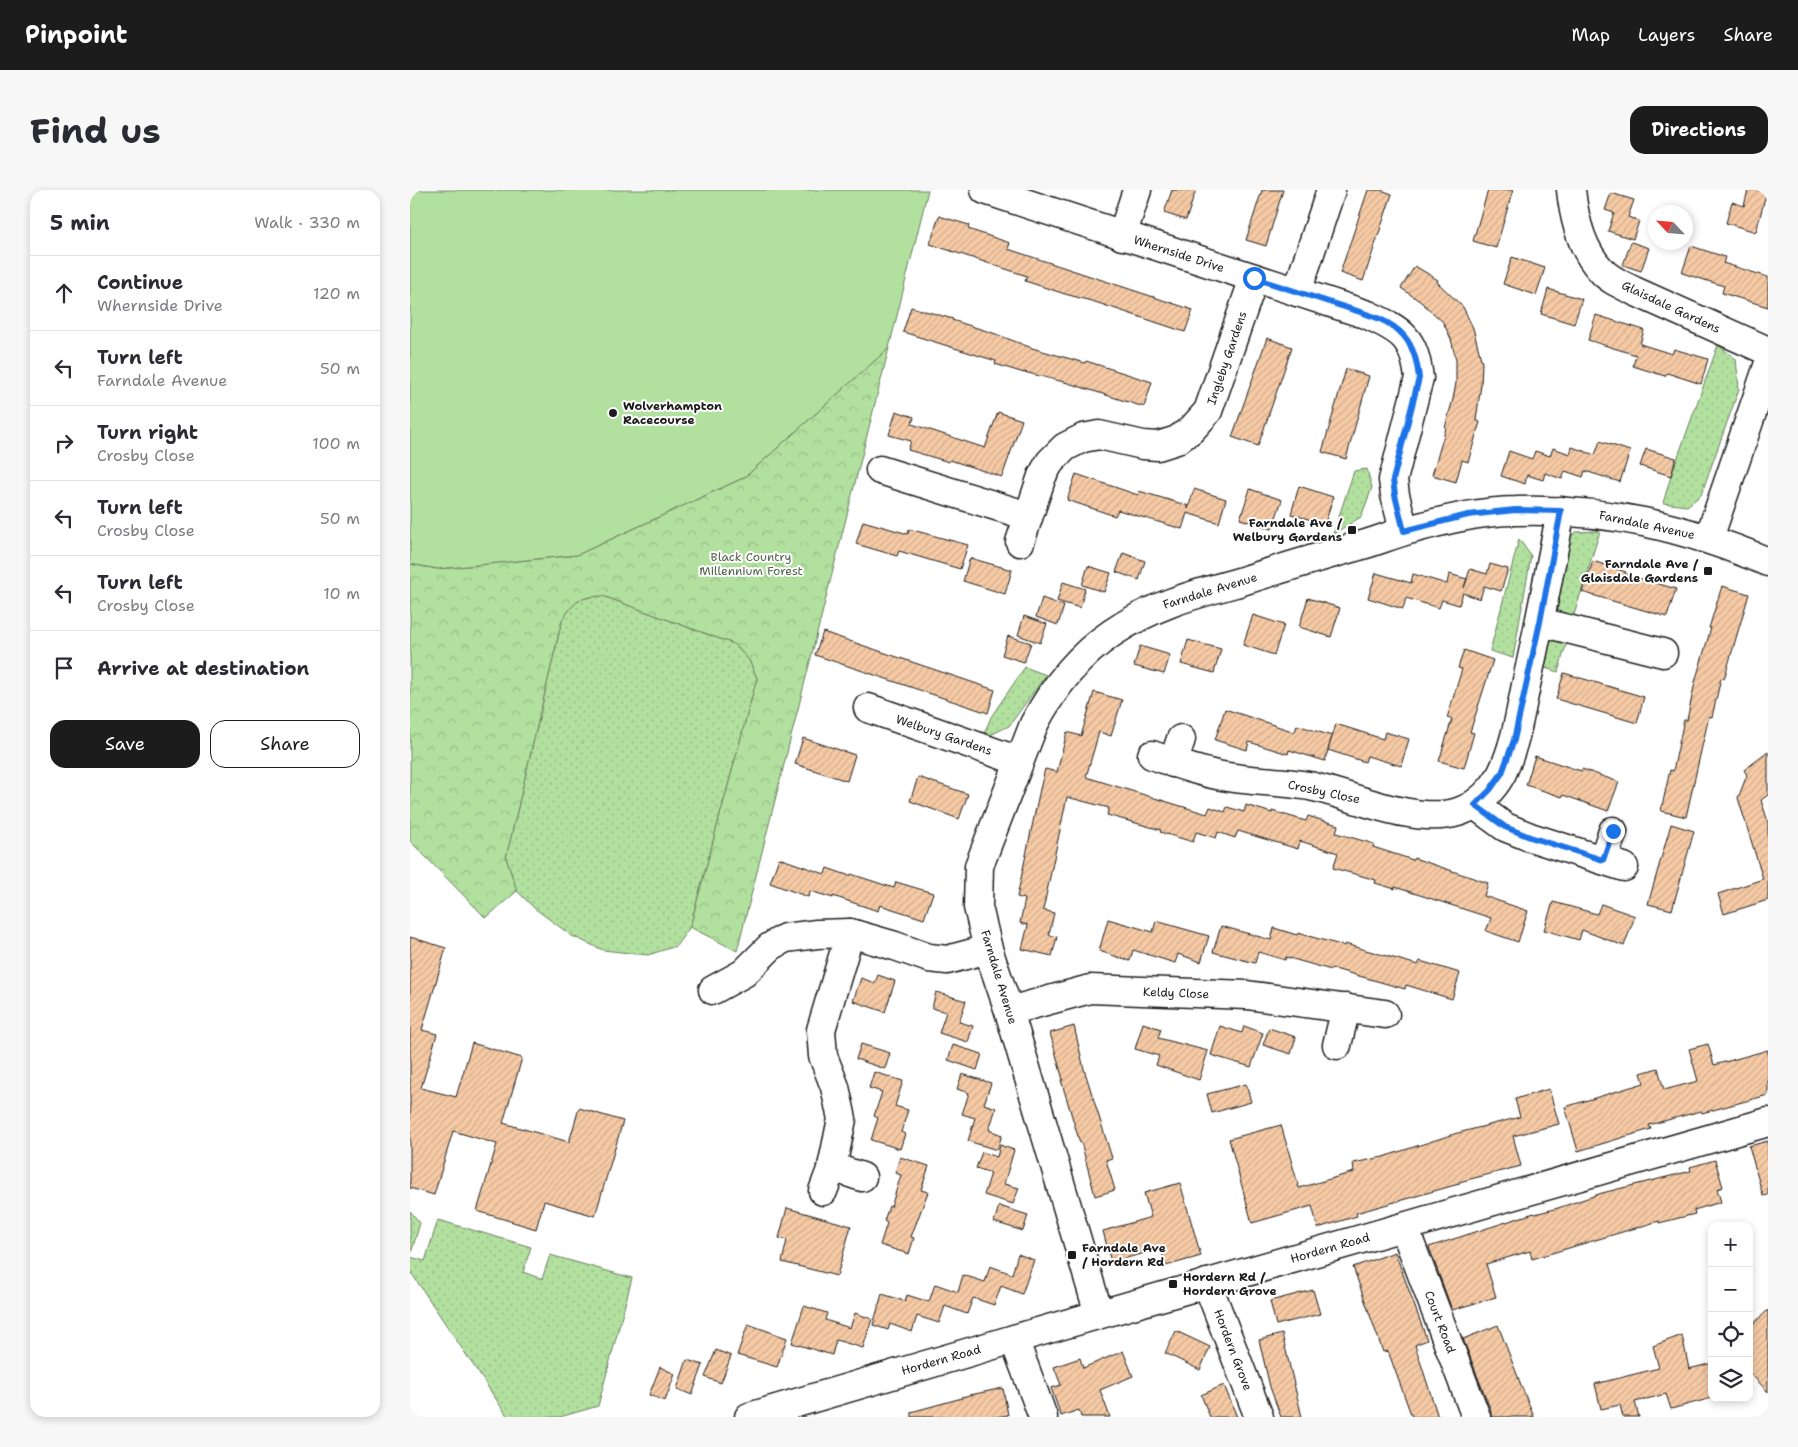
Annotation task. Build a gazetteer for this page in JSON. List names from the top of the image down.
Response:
{
  "streets": {
    "street": [
      "Whernside Drive",
      "Glaisdale Gardens",
      "Ingleby Gardens",
      "Farndale Avenue",
      "Welbury Gardens",
      "Crosby Close",
      "Keldy Close",
      "Hordern Road",
      "Court Road",
      "Hordern Grove"
    ]
  },
  "crossings": [
    ["Whernside Drive", "Ingleby Gardens"],
    ["Whernside Drive", "Farndale Avenue"],
    ["Farndale Avenue", "Welbury Gardens"],
    ["Farndale Avenue", "Crosby Close"],
    ["Farndale Avenue", "Keldy Close"],
    ["Farndale Avenue", "Hordern Road"],
    ["Hordern Road", "Court Road"],
    ["Hordern Road", "Hordern Grove"]
  ],
  "parks": ["Black Country Millennium Forest"],
  "places": {
    "other": ["Wolverhampton Racecourse"],
    "transit": [
      "Farndale Ave / Welbury Gardens",
      "Farndale Ave / Glaisdale Gardens",
      "Farndale Ave / Hordern Rd",
      "Hordern Rd / Hordern Grove"
    ]
  },
  "north": "top left",
  "page": {
    "header": "Pinpoint",
    "nav": ["Map", "Layers", "Share"],
    "buttons": [
      "Directions",
      ["Save", "Share"]
    ],
    "title": "Find us",
    "heading": ["5 min", "Walk · 330 m"],
    "list": [
      ["Continue", "Whernside Drive", "120 m"],
      ["Turn left", "Farndale Avenue", "50 m"],
      ["Turn right", "Crosby Close", "100 m"],
      ["Turn left", "Crosby Close", "50 m"],
      ["Turn left", "Crosby Close", "10 m"],
      "Arrive at destination"
    ],
    "map_buttons": ["+", "−"]
  }
}
